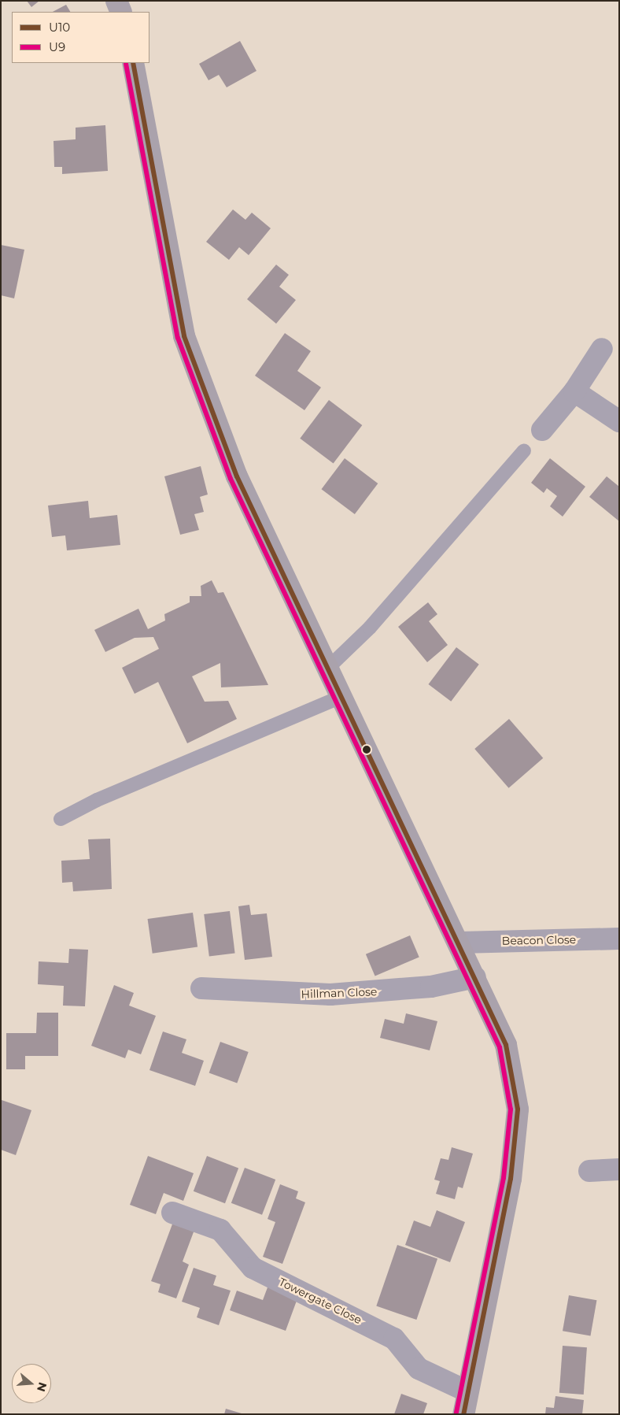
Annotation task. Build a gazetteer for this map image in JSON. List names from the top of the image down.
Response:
{
  "streets": {
    "street": ["Beacon Close", "Hillman Close", "Towergate Close"]
  },
  "lines": ["transit line U10", "transit line U9"],
  "legend": ["U10", "U9"],
  "north": "right"
}
